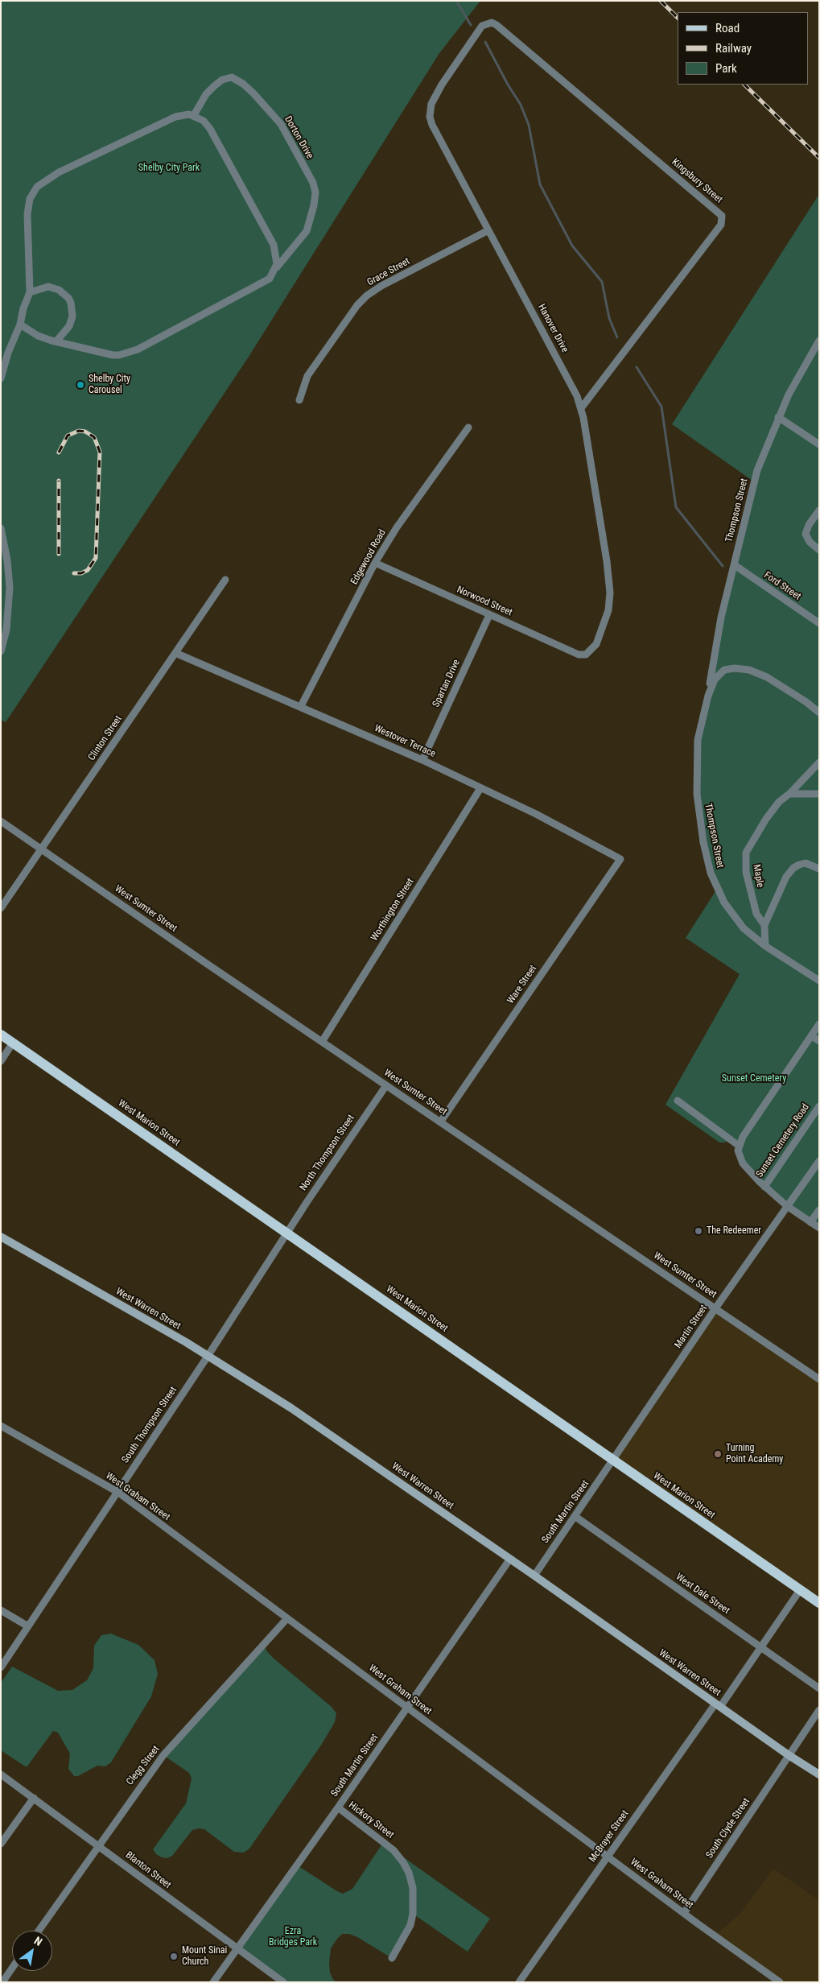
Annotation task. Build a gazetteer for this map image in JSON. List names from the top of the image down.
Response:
{
  "streets": {
    "main road": ["West Marion Street", "West Warren Street"],
    "street": [
      "Dorton Drive",
      "Kingsbury Street",
      "Grace Street",
      "Hanover Drive",
      "Thompson Street",
      "Edgewood Road",
      "Ford Street",
      "Norwood Street",
      "Spartan Drive",
      "Clinton Street",
      "Westover Terrace",
      "Maple",
      "West Sumter Street",
      "Worthington Street",
      "Ware Street",
      "Sunset Cemetery Road",
      "North Thompson Street",
      "Martin Street",
      "South Thompson Street",
      "West Graham Street",
      "South Martin Street",
      "West Dale Street",
      "Clegg Street",
      "Hickory Street",
      "South Clyde Street",
      "McBrayer Street",
      "Blanton Street"
    ]
  },
  "crossings": [
    ["Kingsbury Street", "Hanover Drive"],
    ["Grace Street", "Hanover Drive"],
    ["Hanover Drive", "Norwood Street"],
    ["Thompson Street", "Ford Street"],
    ["Edgewood Road", "Norwood Street"],
    ["Edgewood Road", "Westover Terrace"],
    ["Norwood Street", "Spartan Drive"],
    ["Spartan Drive", "Westover Terrace"],
    ["Clinton Street", "Westover Terrace"],
    ["Clinton Street", "West Sumter Street"],
    ["Westover Terrace", "Worthington Street"],
    ["Westover Terrace", "Ware Street"],
    ["West Sumter Street", "Worthington Street"],
    ["West Sumter Street", "Ware Street"],
    ["West Sumter Street", "North Thompson Street"],
    ["West Sumter Street", "Martin Street"],
    ["West Marion Street", "North Thompson Street"],
    ["West Marion Street", "Martin Street"],
    ["West Marion Street", "South Thompson Street"],
    ["West Marion Street", "South Martin Street"],
    ["West Marion Street", "McBrayer Street"],
    ["North Thompson Street", "South Thompson Street"],
    ["West Warren Street", "South Thompson Street"],
    ["West Warren Street", "South Martin Street"],
    ["West Warren Street", "South Clyde Street"],
    ["West Warren Street", "McBrayer Street"],
    ["Martin Street", "South Martin Street"],
    ["South Thompson Street", "West Graham Street"],
    ["West Graham Street", "South Martin Street"],
    ["West Graham Street", "Clegg Street"],
    ["West Graham Street", "South Clyde Street"],
    ["West Graham Street", "McBrayer Street"],
    ["South Martin Street", "West Dale Street"],
    ["South Martin Street", "Hickory Street"],
    ["South Martin Street", "Blanton Street"],
    ["West Dale Street", "McBrayer Street"],
    ["Clegg Street", "Blanton Street"]
  ],
  "parks": ["Shelby City Park", "Sunset Cemetery", "Ezra Bridges Park"],
  "places": [
    "Shelby City Carousel",
    "The Redeemer",
    "Turning Point Academy",
    "Mount Sinai Church"
  ],
  "legend": ["Road", "Railway", "Park"],
  "north": "top right"
}
